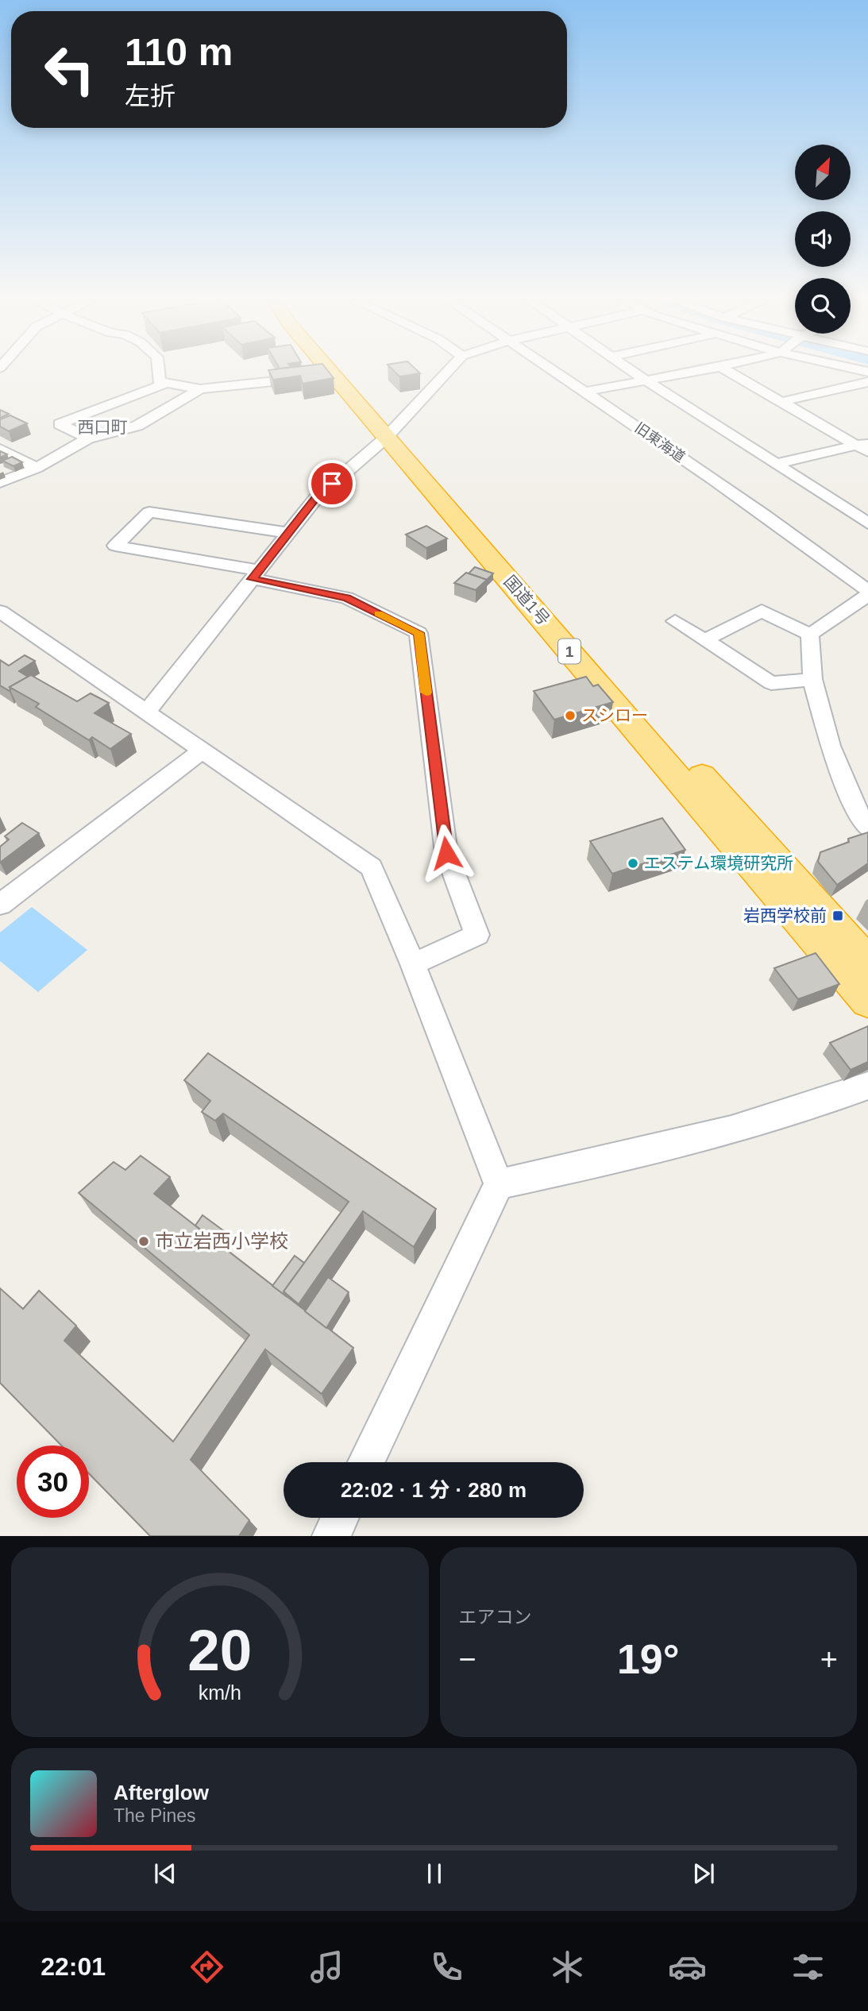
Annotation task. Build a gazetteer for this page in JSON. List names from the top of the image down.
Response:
{
  "streets": {
    "highway": ["国道1号", "1"],
    "street": ["旧東海道"]
  },
  "districts": ["西口町"],
  "places": {
    "other": ["スシロー", "エステム環境研究所", "市立岩西小学校"],
    "transit": ["岩西学校前"]
  },
  "north": "top right",
  "page": {
    "turn": ["110 m", "左折"],
    "limit": "30",
    "trip": "22:02 · 1 分 · 280 m",
    "tile": "エアコン",
    "heat": ["−", "19°", "+"],
    "song": ["Afterglow", "The Pines"],
    "tabs": "22:01",
    "gauge": ["20", "km/h"]
  }
}
